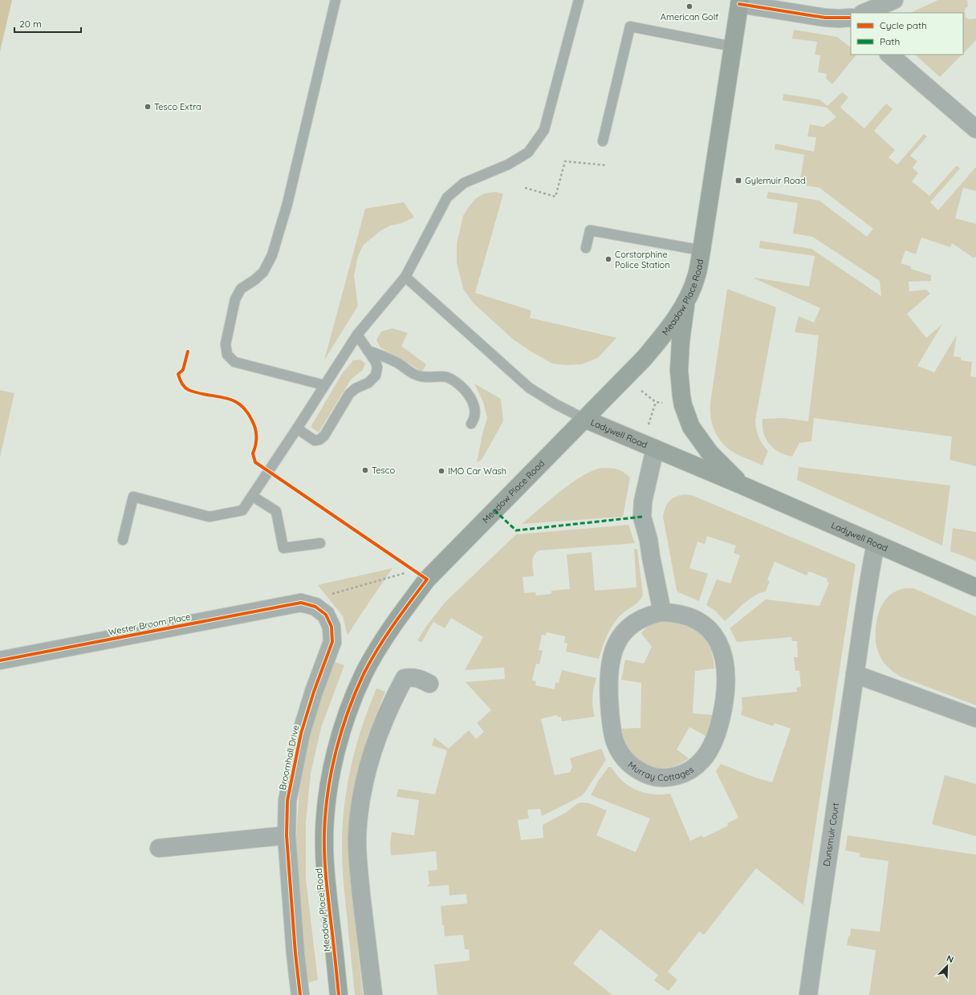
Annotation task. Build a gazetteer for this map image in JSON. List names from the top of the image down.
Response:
{
  "streets": {
    "main road": ["Meadow Place Road", "Ladywell Road"],
    "street": [
      "Wester Broom Place",
      "Broomhall Drive",
      "Murray Cottages",
      "Dunsmuir Court"
    ]
  },
  "crossings": [
    ["Meadow Place Road", "Ladywell Road"],
    ["Ladywell Road", "Dunsmuir Court"],
    ["Wester Broom Place", "Broomhall Drive"]
  ],
  "places": {
    "other": [
      "American Golf",
      "Tesco Extra",
      "Corstorphine Police Station",
      "Tesco",
      "IMO Car Wash"
    ],
    "transit": ["Gylemuir Road"]
  },
  "legend": ["Cycle path", "Path"],
  "scale_bar": "20 m",
  "north": "top right"
}
